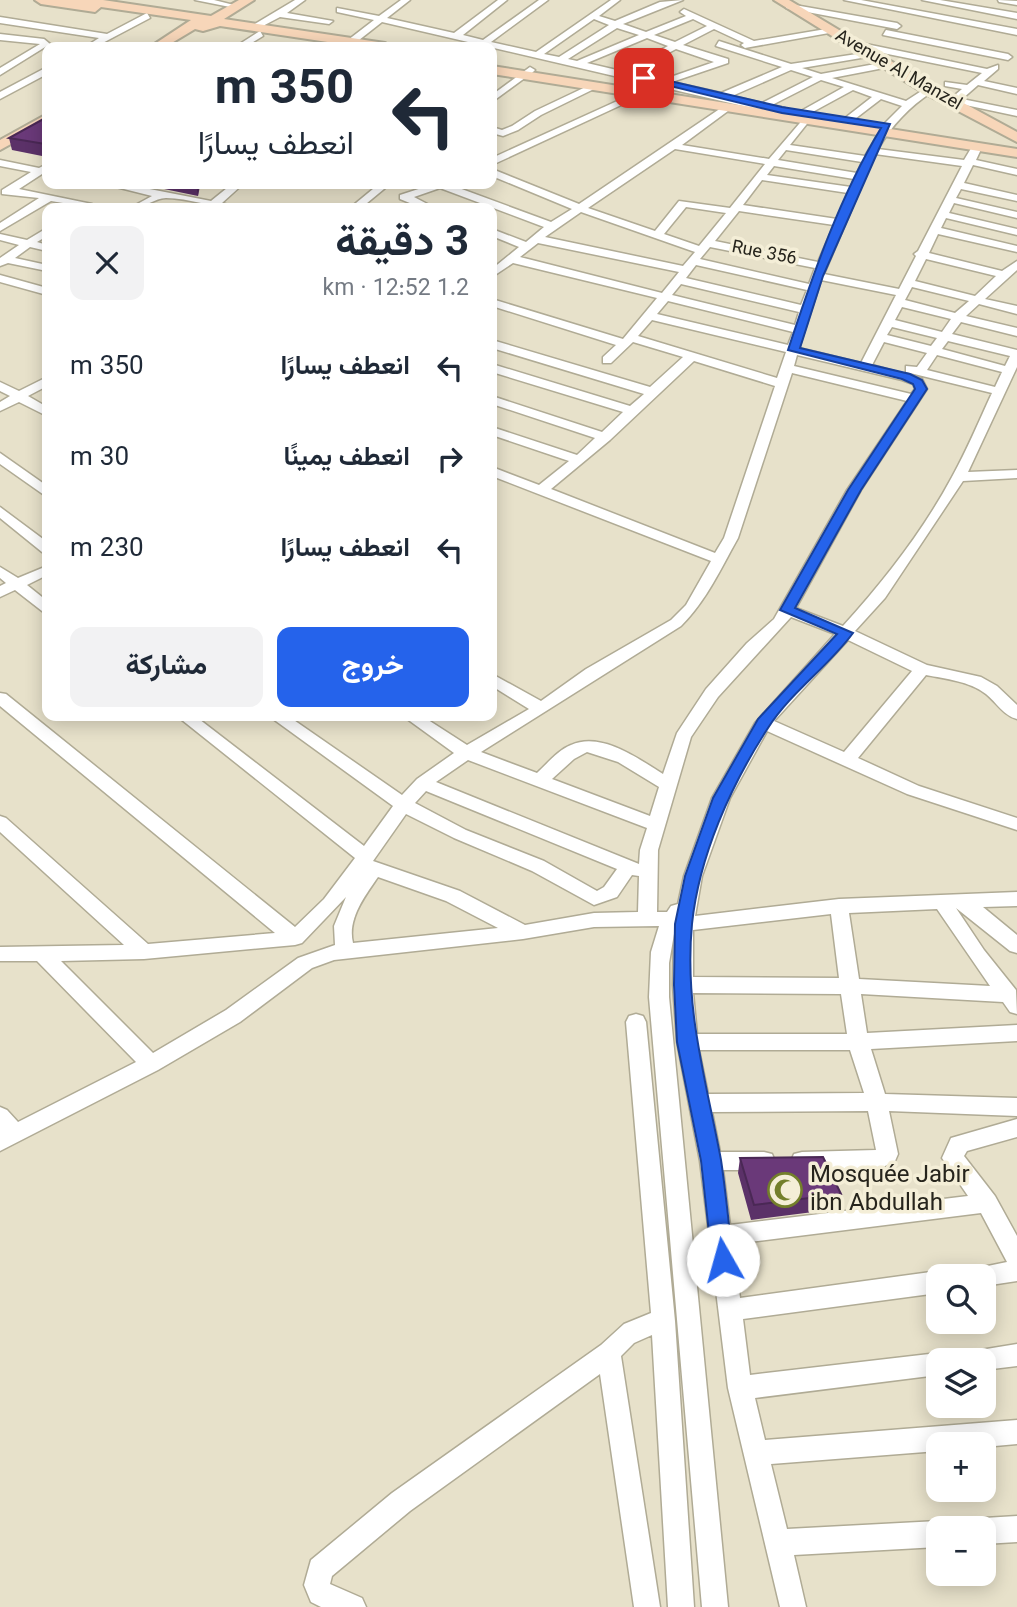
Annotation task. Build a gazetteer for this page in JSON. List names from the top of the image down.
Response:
{
  "streets": {
    "main road": ["Avenue Al Manzel"],
    "street": ["Rue 356"]
  },
  "places": {
    "mosque": ["Mosquée Jabir ibn Abdullah"]
  },
  "page": {
    "turn": ["350 m", "انعطف يسارًا"],
    "heading": ["3 دقيقة", "1.2 km · 12:52"],
    "list": [
      {
        "name": "انعطف يسارًا",
        "value": "350 m"
      },
      {
        "name": "انعطف يمينًا",
        "value": "30 m"
      },
      {
        "name": "انعطف يسارًا",
        "value": "230 m"
      }
    ],
    "buttons": ["خروج", "مشاركة"],
    "map_buttons": ["+", "−"]
  }
}
